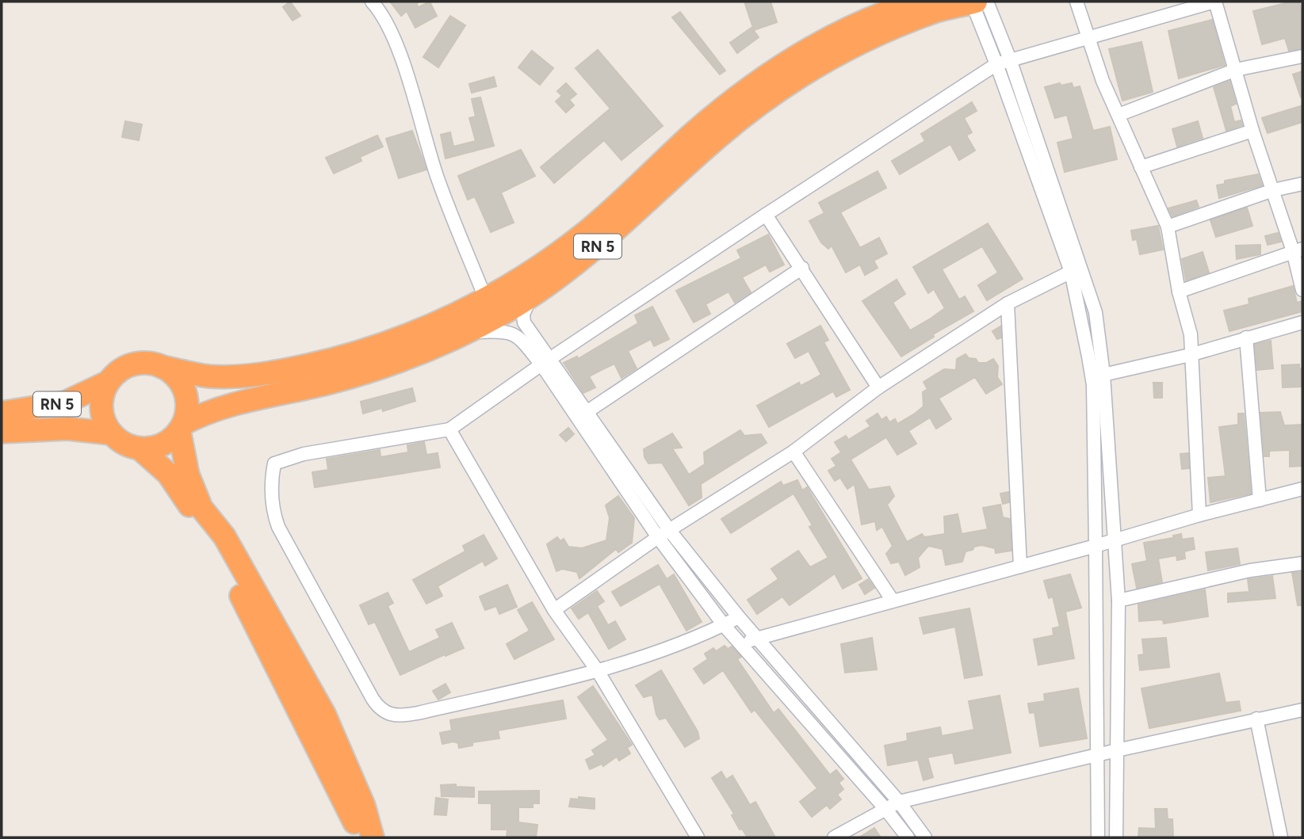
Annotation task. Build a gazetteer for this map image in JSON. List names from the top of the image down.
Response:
{
  "streets": {
    "highway": ["RN 5"]
  }
}
